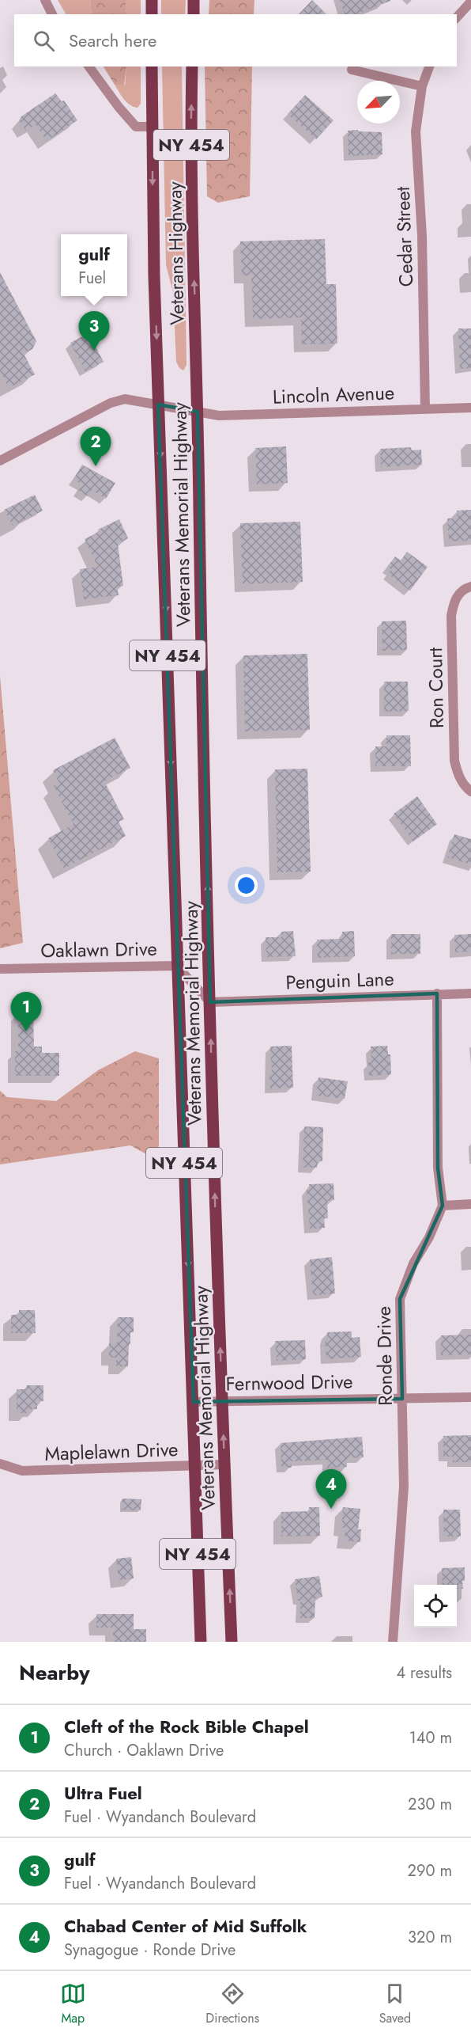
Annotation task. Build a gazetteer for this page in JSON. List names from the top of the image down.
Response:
{
  "streets": {
    "main road": ["NY 454", "Veterans Highway", "Veterans Memorial Highway"],
    "street": [
      "Cedar Street",
      "Lincoln Avenue",
      "Ron Court",
      "Oaklawn Drive",
      "Penguin Lane",
      "Ronde Drive",
      "Fernwood Drive",
      "Maplelawn Drive"
    ]
  },
  "crossings": [
    ["Cedar Street", "Lincoln Avenue"],
    ["Veterans Highway", "Lincoln Avenue"],
    ["Veterans Highway", "Veterans Memorial Highway"],
    ["Lincoln Avenue", "Veterans Memorial Highway"],
    ["Veterans Memorial Highway", "Oaklawn Drive"],
    ["Veterans Memorial Highway", "Penguin Lane"],
    ["Veterans Memorial Highway", "Fernwood Drive"],
    ["Veterans Memorial Highway", "Maplelawn Drive"],
    ["Oaklawn Drive", "Penguin Lane"],
    ["Ronde Drive", "Fernwood Drive"]
  ],
  "north": "bottom left",
  "page": {
    "search": "Search here",
    "popup": ["gulf", "Fuel"],
    "pins": [
      "3",
      "2",
      "1",
      "4"
    ],
    "heading": ["Nearby", "4 results"],
    "list": [
      {
        "mark": "1",
        "name": "Cleft of the Rock Bible Chapel",
        "note": "Church · Oaklawn Drive",
        "value": "140 m"
      },
      {
        "mark": "2",
        "name": "Ultra Fuel",
        "note": "Fuel · Wyandanch Boulevard",
        "value": "230 m"
      },
      {
        "mark": "3",
        "name": "gulf",
        "note": "Fuel · Wyandanch Boulevard",
        "value": "290 m"
      },
      {
        "mark": "4",
        "name": "Chabad Center of Mid Suffolk",
        "note": "Synagogue · Ronde Drive",
        "value": "320 m"
      }
    ],
    "nav": ["Map", "Directions", "Saved"]
  }
}
